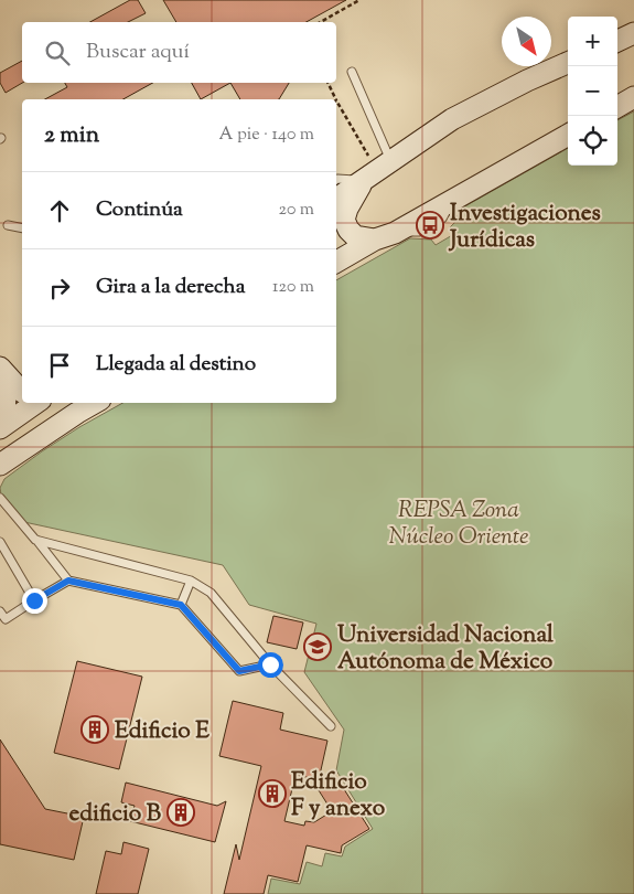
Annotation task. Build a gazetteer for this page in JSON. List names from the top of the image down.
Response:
{
  "parks": ["REPSA Zona Núcleo Oriente"],
  "places": {
    "bus stop": ["Investigaciones Jurídicas"],
    "school or university": ["Universidad Nacional Autónoma de México"],
    "building": ["Edificio E", "Edificio F y anexo", "edificio B"]
  },
  "north": "bottom right",
  "page": {
    "map_buttons": ["+", "−"],
    "search": "Buscar aquí",
    "heading": ["2 min", "A pie · 140 m"],
    "list": [
      ["Continúa", "20 m"],
      ["Gira a la derecha", "120 m"],
      "Llegada al destino"
    ]
  }
}
